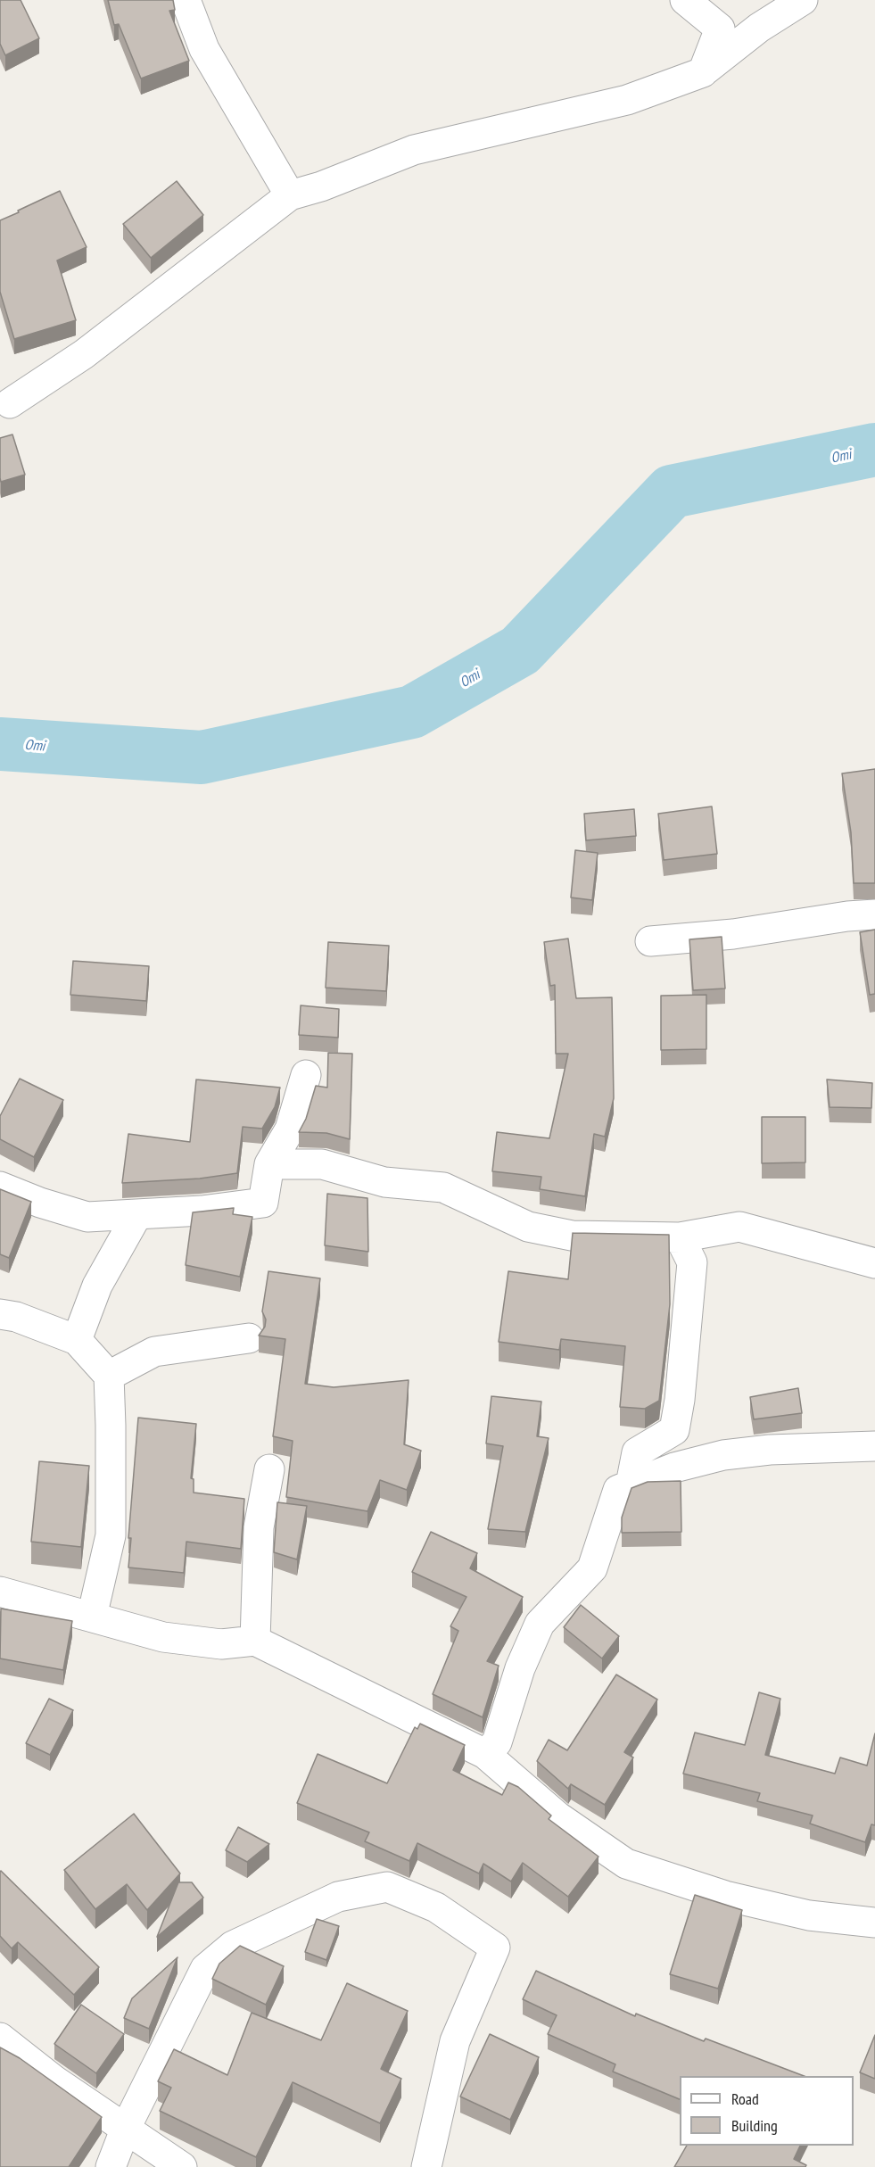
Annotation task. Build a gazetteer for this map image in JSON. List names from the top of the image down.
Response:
{
  "water": ["Omi"],
  "legend": ["Road", "Building"]
}
